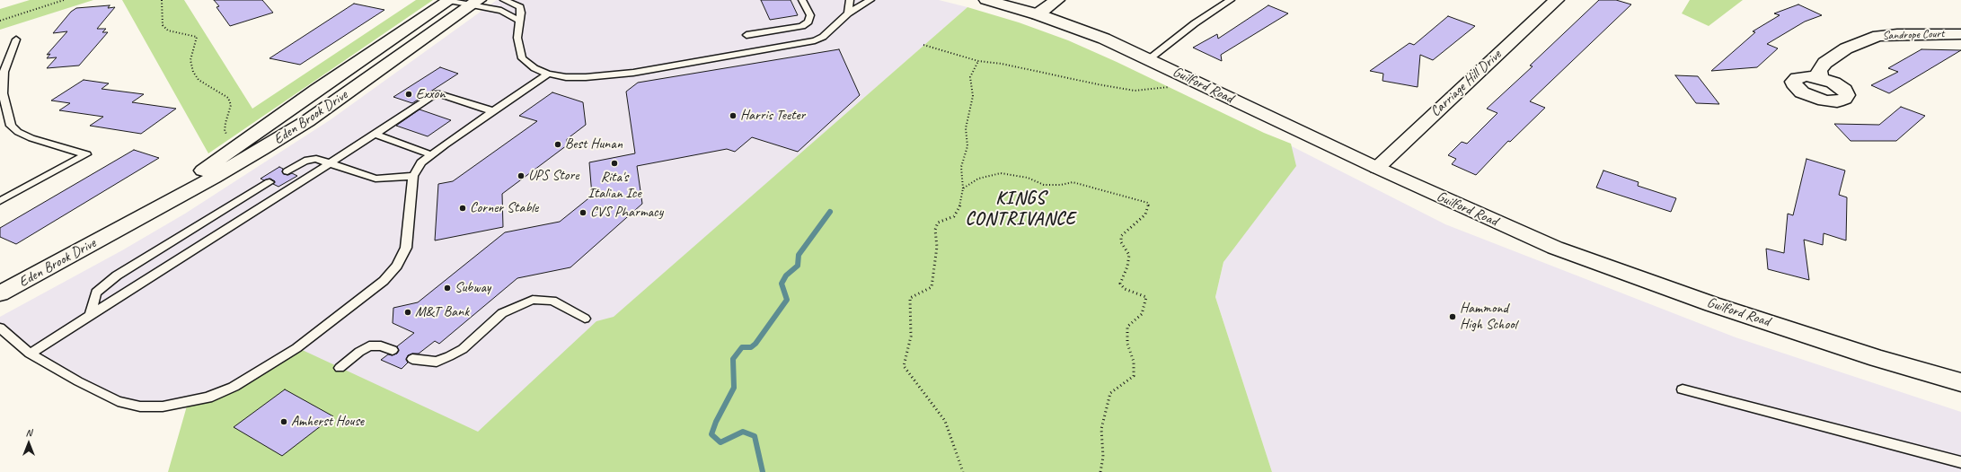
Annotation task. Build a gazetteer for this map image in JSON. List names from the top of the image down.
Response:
{
  "streets": {
    "street": [
      "Sandrope Court",
      "Carriage Hill Drive",
      "Guilford Road",
      "Eden Brook Drive"
    ]
  },
  "crossings": [
    ["Carriage Hill Drive", "Guilford Road"]
  ],
  "districts": ["KINGS CONTRIVANCE"],
  "places": [
    "Exxon",
    "Harris Teeter",
    "Best Hunan",
    "Rita's Italian Ice",
    "UPS Store",
    "Corner Stable",
    "CVS Pharmacy",
    "Subway",
    "M&T Bank",
    "Hammond High School",
    "Amherst House"
  ],
  "north": "top"
}
